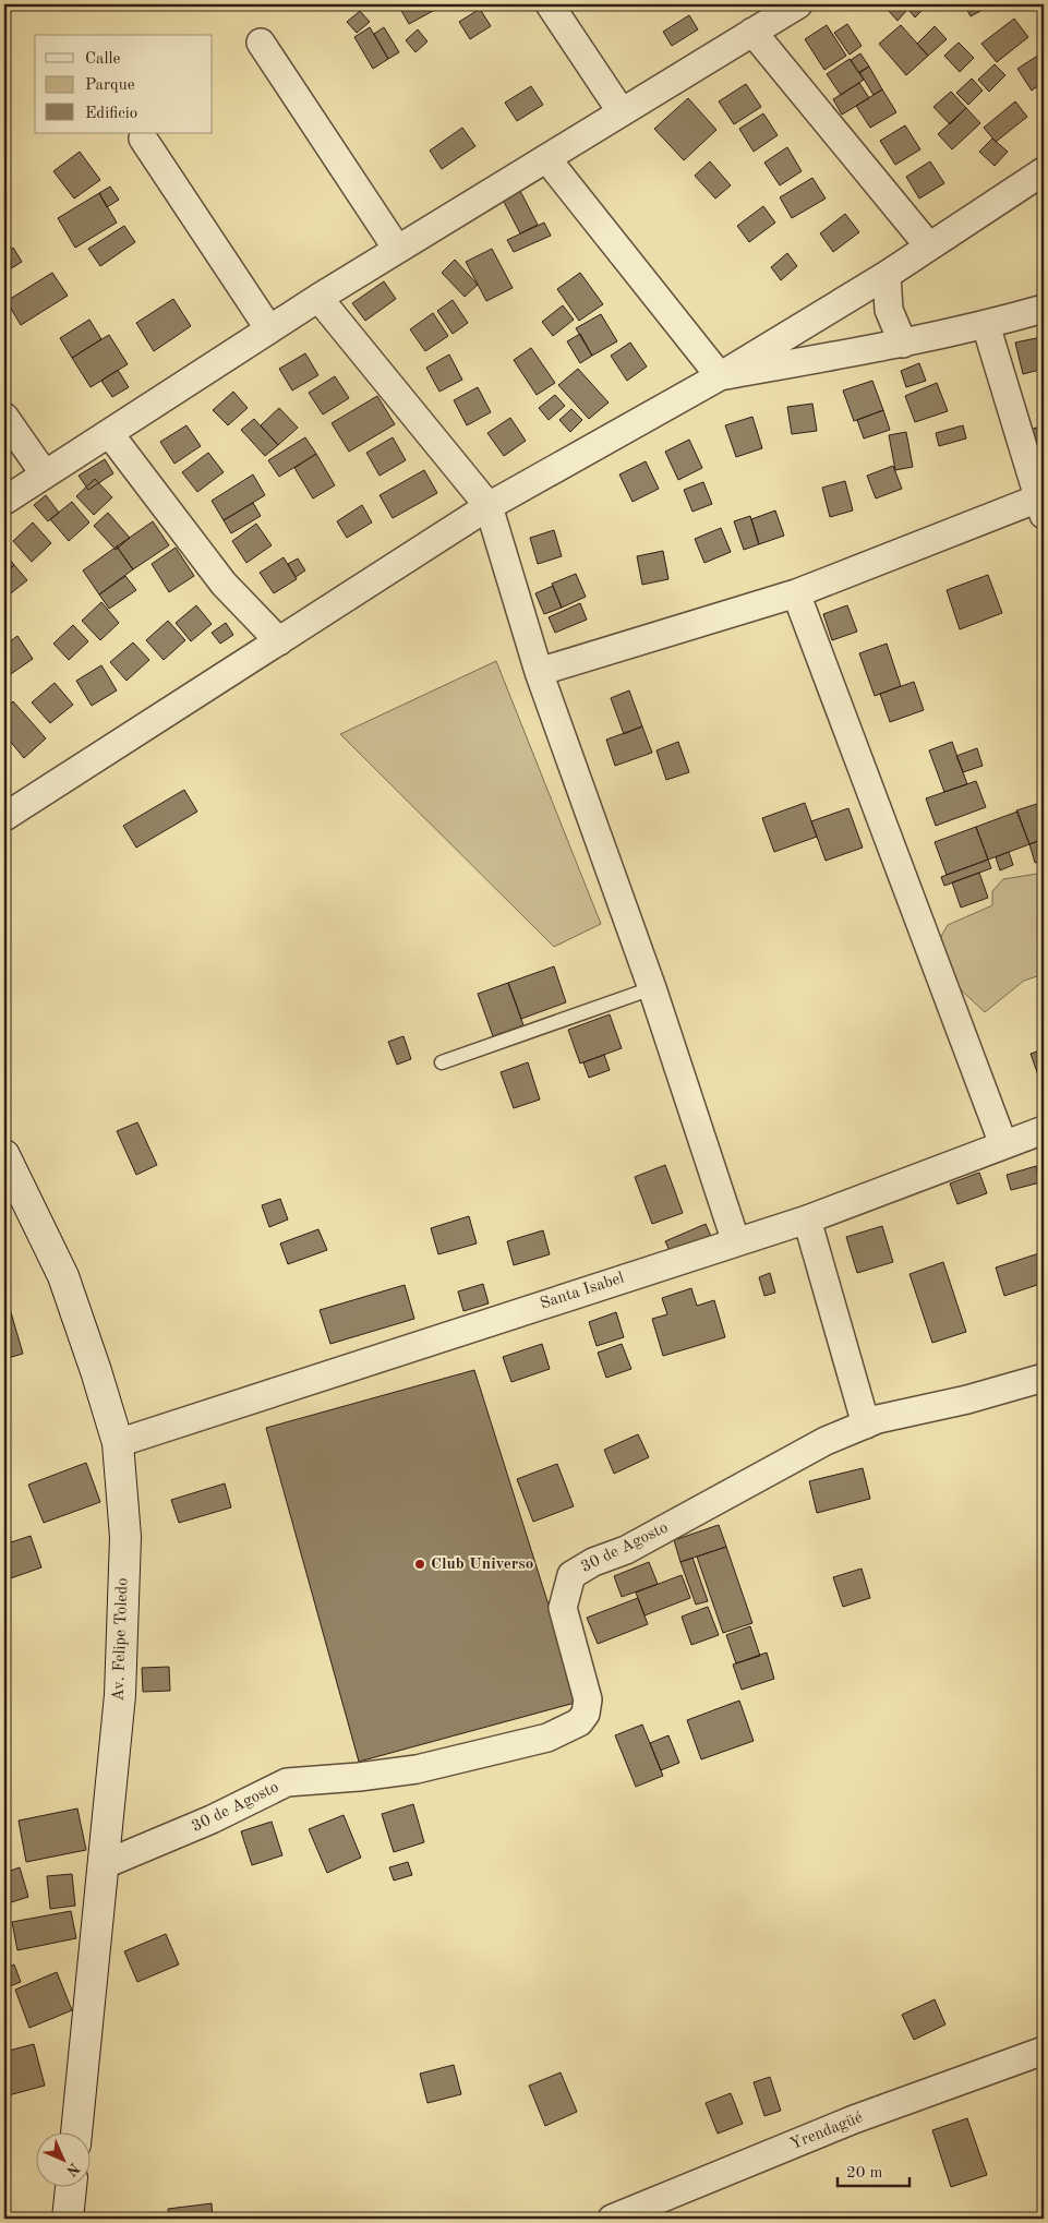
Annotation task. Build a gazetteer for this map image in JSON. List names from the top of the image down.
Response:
{
  "streets": {
    "main road": ["Av. Felipe Toledo"],
    "street": ["Santa Isabel", "30 de Agosto", "Yrendagüé"]
  },
  "crossings": [
    ["Santa Isabel", "Av. Felipe Toledo"],
    ["30 de Agosto", "Av. Felipe Toledo"]
  ],
  "places": ["Club Universo"],
  "legend": ["Calle", "Parque", "Edificio"],
  "scale_bar": "20 m",
  "north": "bottom right"
}
